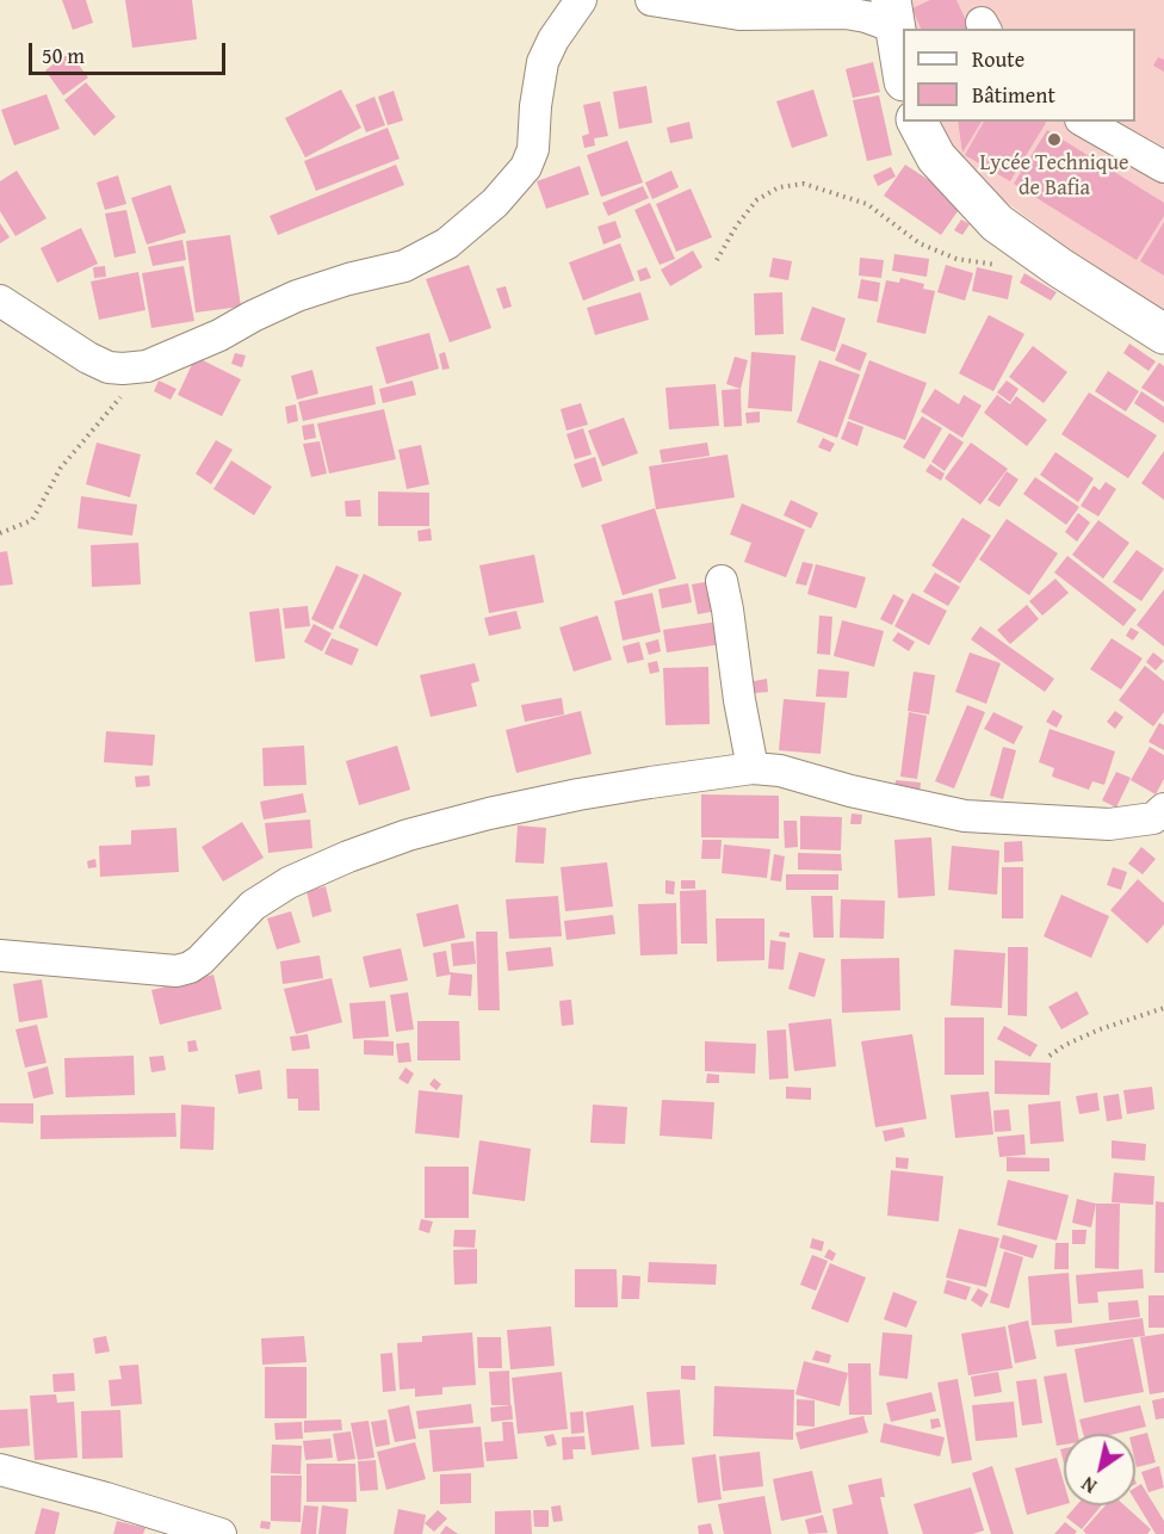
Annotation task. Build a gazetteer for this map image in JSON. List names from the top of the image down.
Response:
{
  "places": ["Lycée Technique de Bafia"],
  "legend": ["Route", "Bâtiment"],
  "scale_bar": "50 m",
  "north": "bottom left"
}
